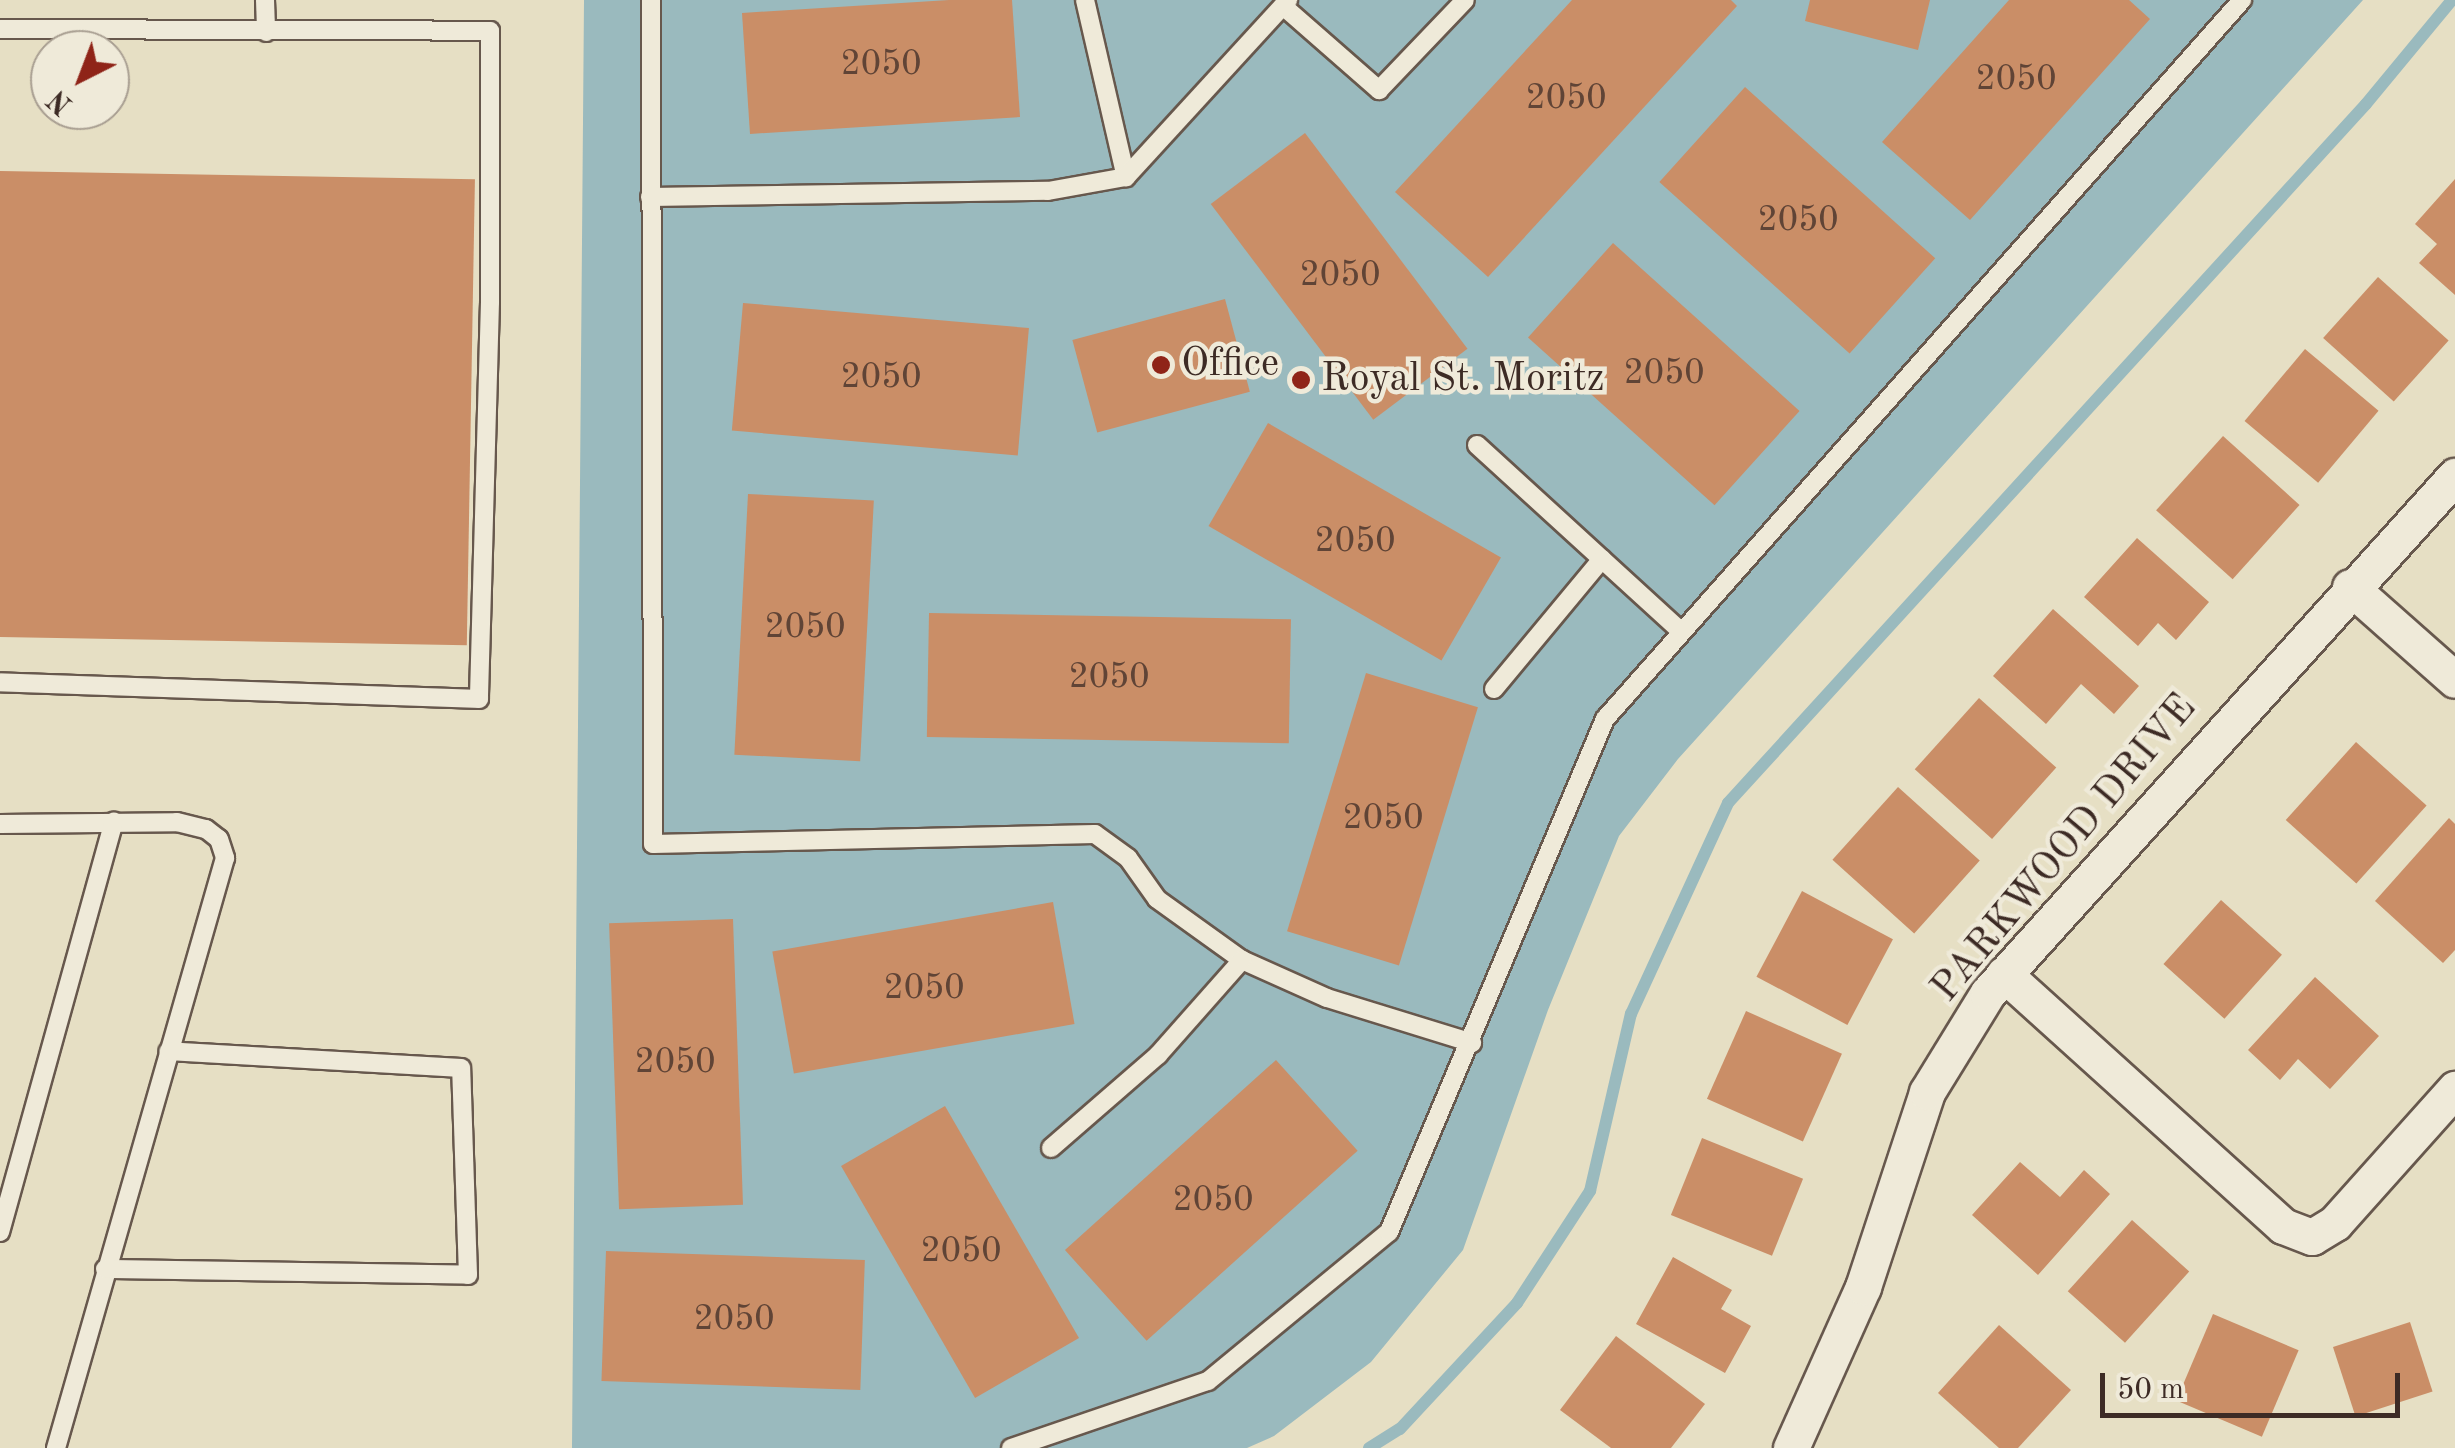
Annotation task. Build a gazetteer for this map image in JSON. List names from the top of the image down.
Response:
{
  "streets": {
    "street": ["PARKWOOD DRIVE"]
  },
  "places": ["Office", "Royal St. Moritz"],
  "house_numbers": [
    "2050",
    "2050",
    "2050",
    "2050",
    "2050",
    "2050",
    "2050",
    "2050",
    "2050",
    "2050",
    "2050",
    "2050",
    "2050",
    "2050",
    "2050",
    "2050"
  ],
  "scale_bar": "50 m",
  "north": "bottom left"
}
